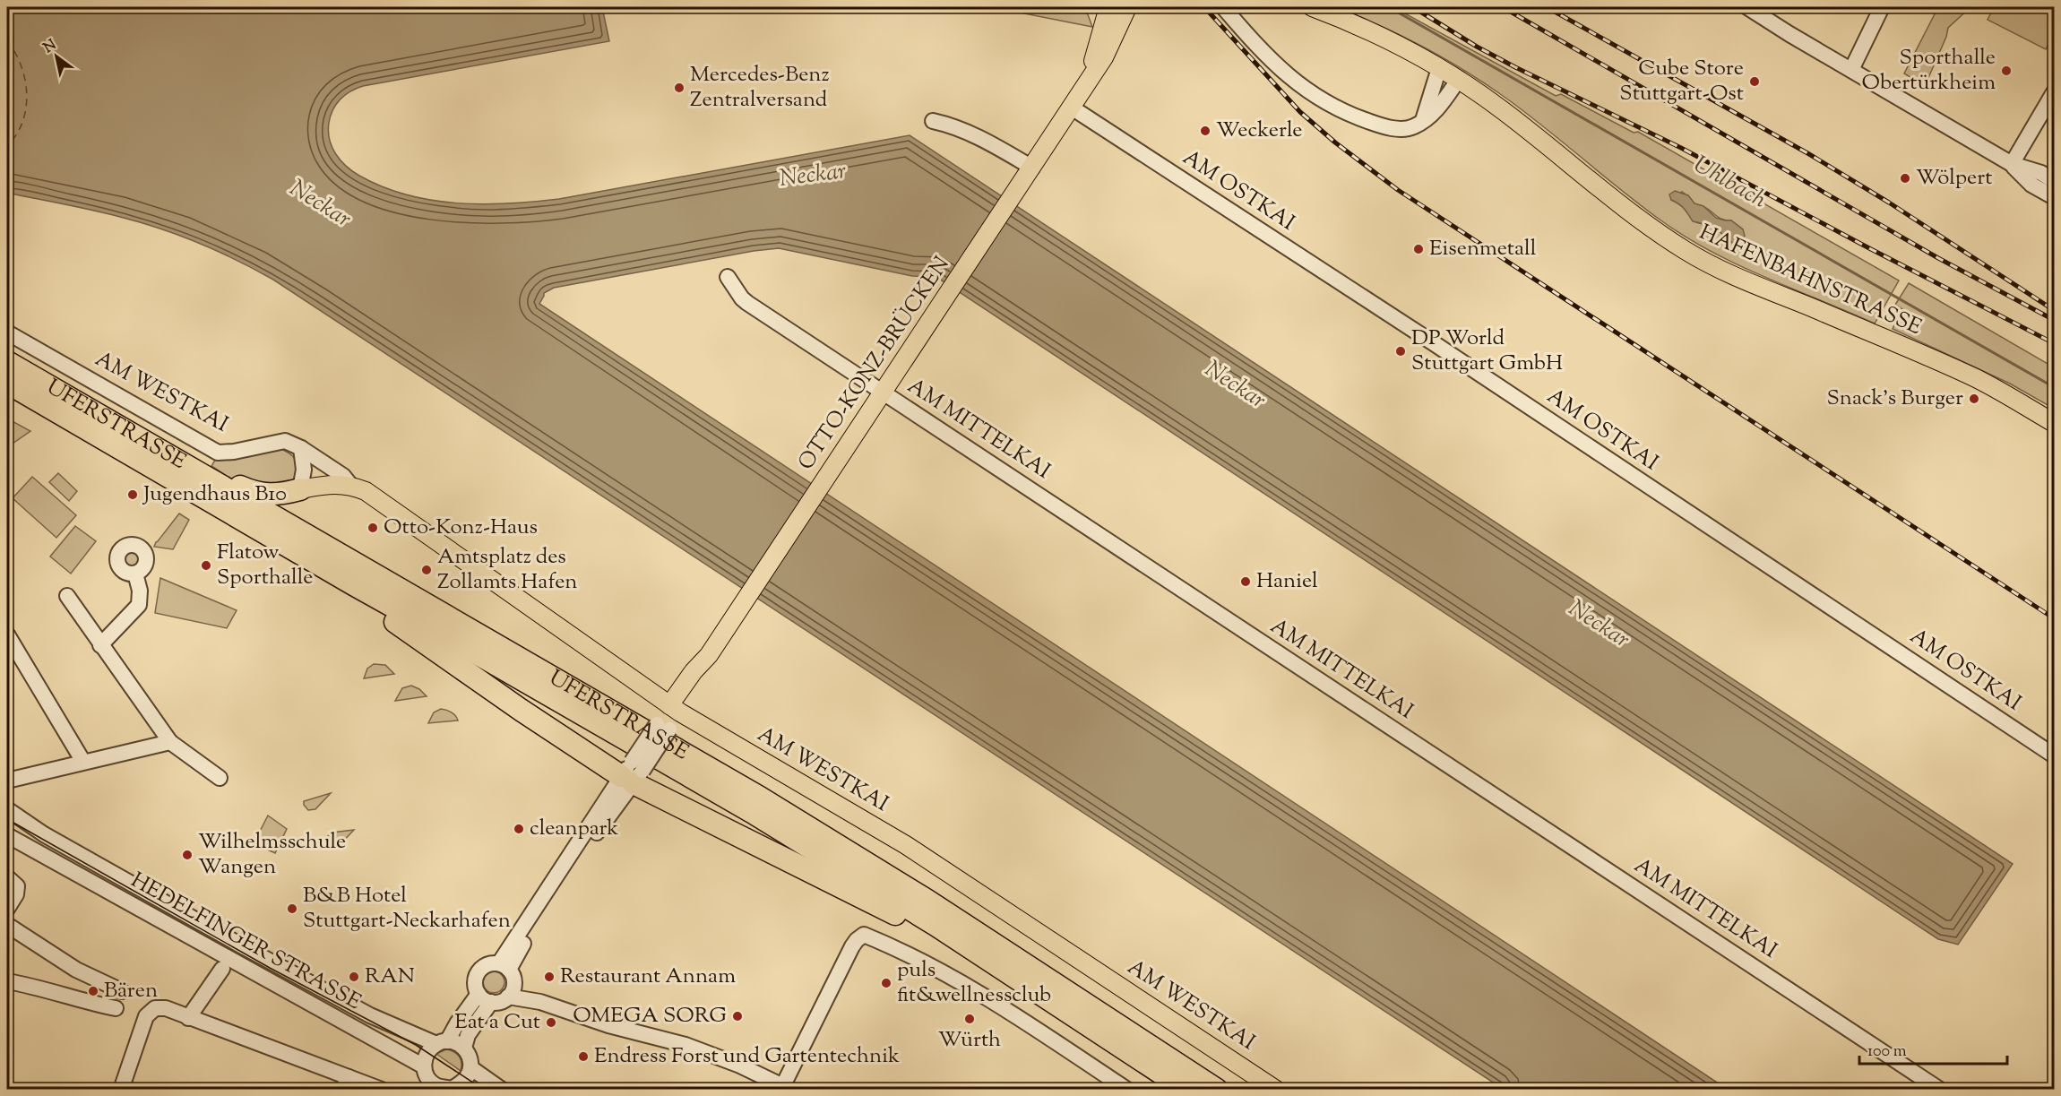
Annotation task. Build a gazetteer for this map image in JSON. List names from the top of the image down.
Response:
{
  "streets": {
    "highway": ["UFERSTRASSE"],
    "main road": ["HAFENBAHNSTRASSE", "OTTO-KONZ-BRÜCKEN", "AM WESTKAI"],
    "street": ["AM OSTKAI", "AM MITTELKAI", "HEDELFINGER STRASSE"]
  },
  "crossings": [
    ["AM OSTKAI", "OTTO-KONZ-BRÜCKEN"],
    ["OTTO-KONZ-BRÜCKEN", "AM WESTKAI"],
    ["OTTO-KONZ-BRÜCKEN", "AM MITTELKAI"]
  ],
  "water": ["Neckar", "Uhlbach"],
  "places": [
    "Sporthalle Obertürkheim",
    "Cube Store Stuttgart-Ost",
    "Mercedes-Benz Zentralversand",
    "Weckerle",
    "Wölpert",
    "Eisenmetall",
    "DP World Stuttgart GmbH",
    "Snack's Burger",
    "Jugendhaus B10",
    "Otto-Konz-Haus",
    "Flatow Sporthalle",
    "Amtsplatz des Zollamts Hafen",
    "Haniel",
    "cleanpark",
    "Wilhelmsschule Wangen",
    "B&B Hotel Stuttgart-Neckarhafen",
    "RAN",
    "Restaurant Annam",
    "puls fit&wellnessclub",
    "Bären",
    "OMEGA SORG",
    "Würth",
    "Eat a Cut",
    "Endress Forst und Gartentechnik"
  ],
  "scale_bar": "100 m",
  "north": "top left"
}
